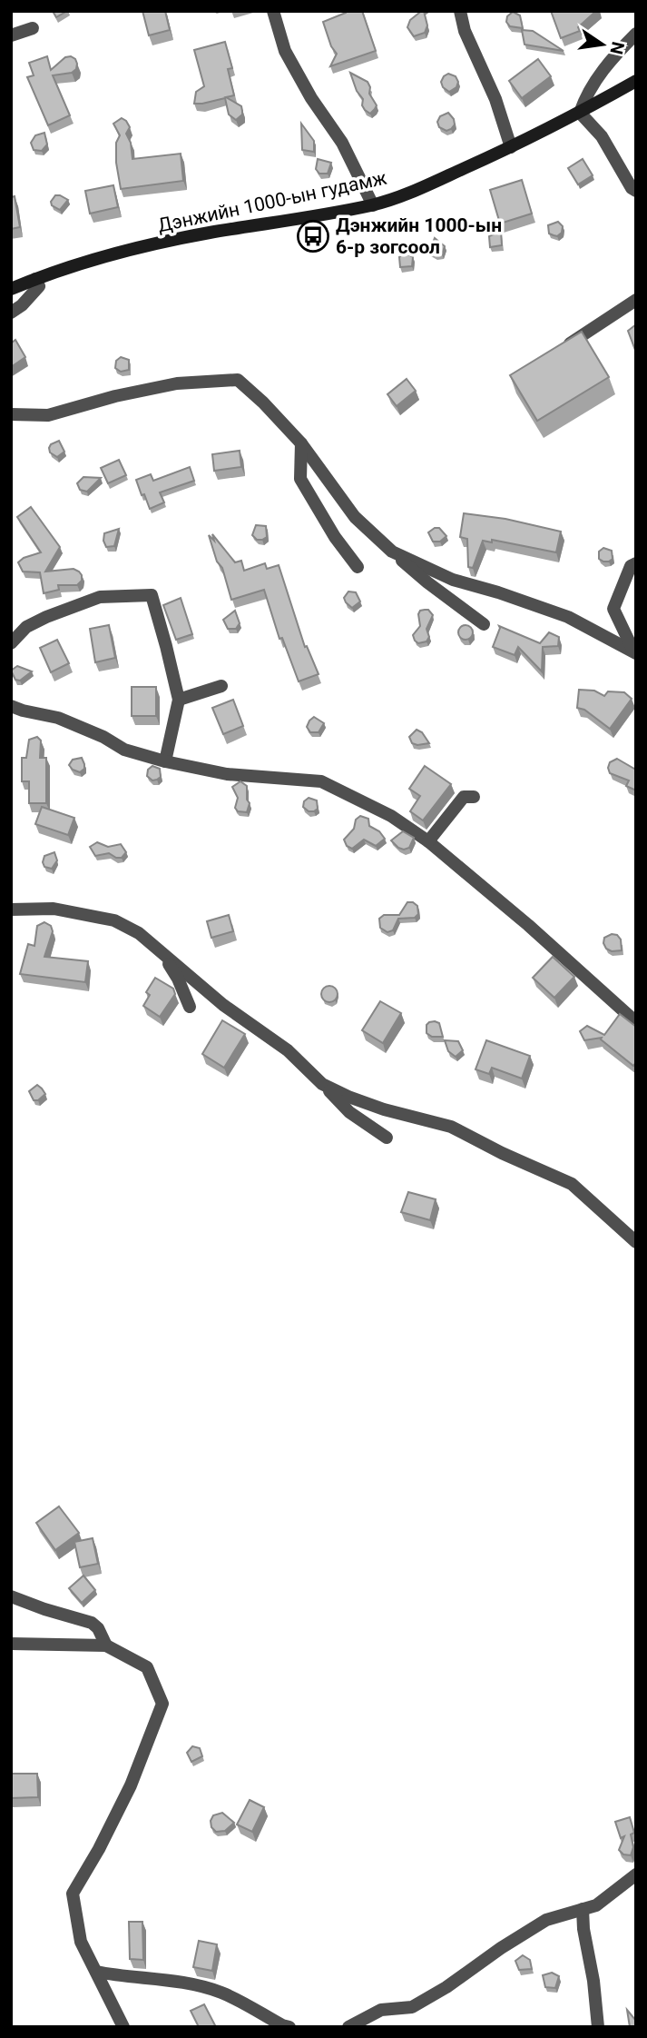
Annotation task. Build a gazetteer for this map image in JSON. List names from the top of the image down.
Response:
{
  "streets": {
    "main road": ["Дэнжийн 1000-ын гудамж"]
  },
  "places": {
    "bus stop": ["Дэнжийн 1000-ын 6-р зогсоол"]
  },
  "north": "right"
}
